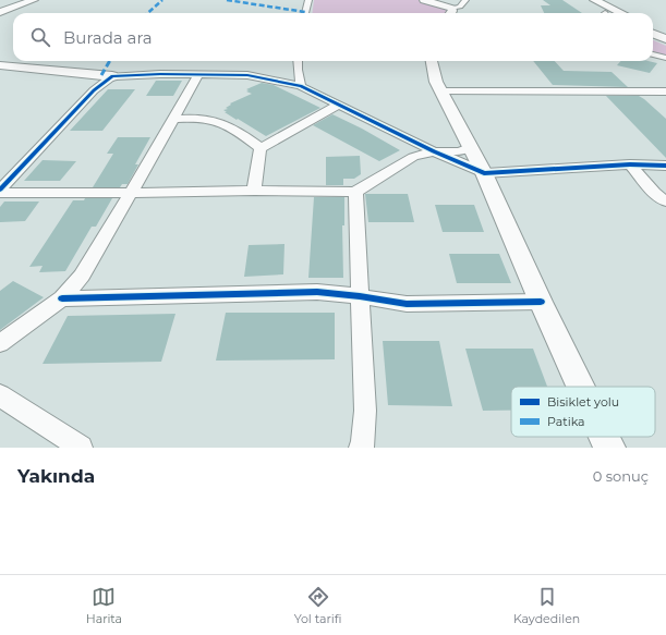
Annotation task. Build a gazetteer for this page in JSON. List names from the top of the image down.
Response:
{
  "legend": ["Bisiklet yolu", "Patika"],
  "page": {
    "search": "Burada ara",
    "heading": ["Yakında", "0 sonuç"],
    "nav": ["Harita", "Yol tarifi", "Kaydedilen"]
  }
}
